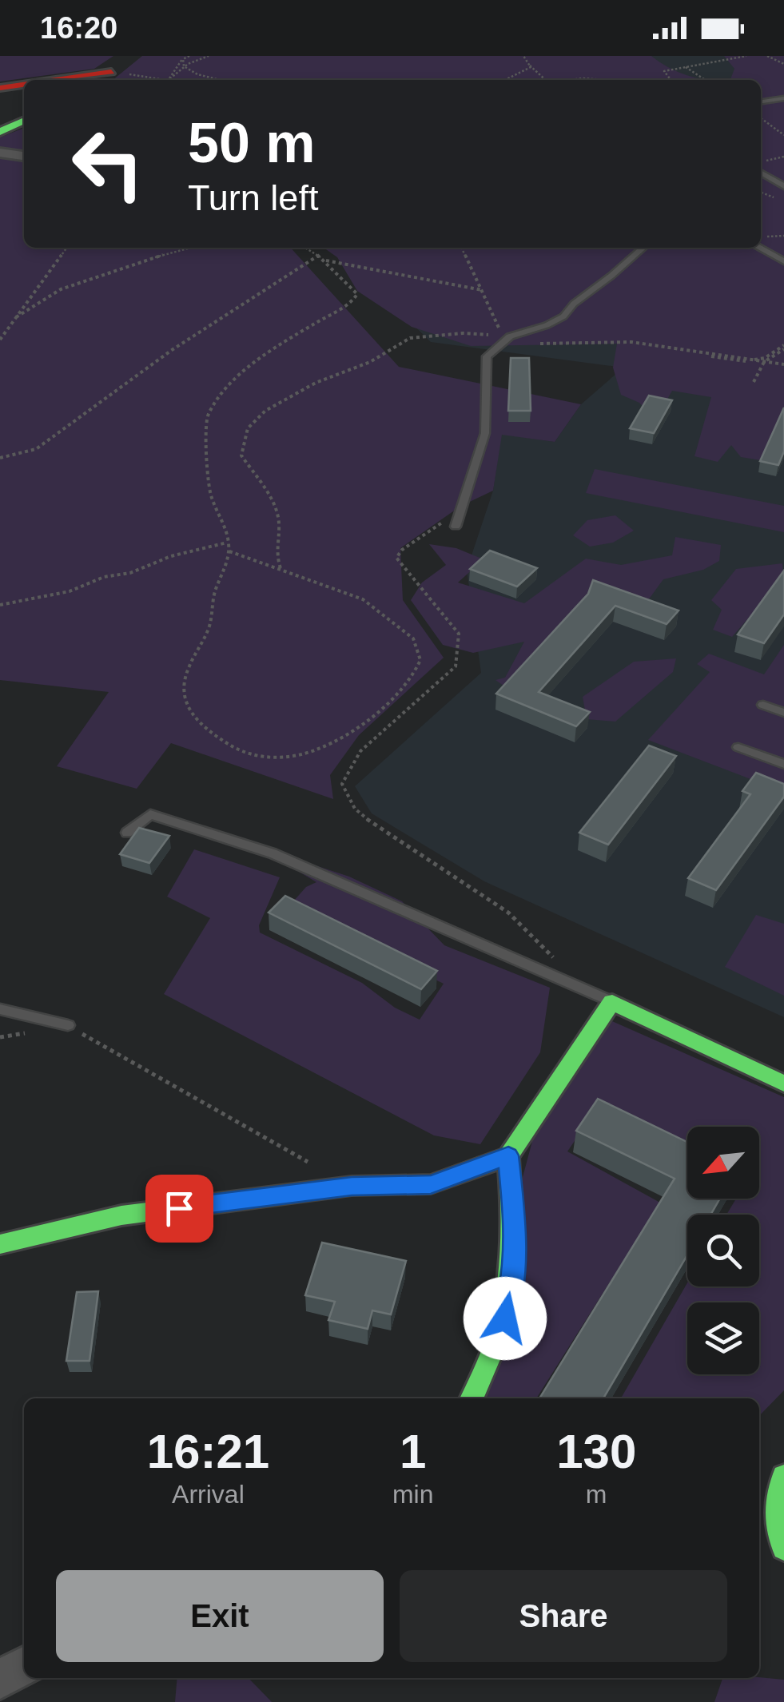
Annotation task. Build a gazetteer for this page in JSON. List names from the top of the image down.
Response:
{
  "north": "bottom left",
  "page": {
    "status": "16:20",
    "turn": ["50 m", "Turn left"],
    "eta": [
      "16:21",
      "Arrival",
      "1",
      "min",
      "130",
      "m"
    ],
    "buttons": ["Exit", "Share"]
  }
}
